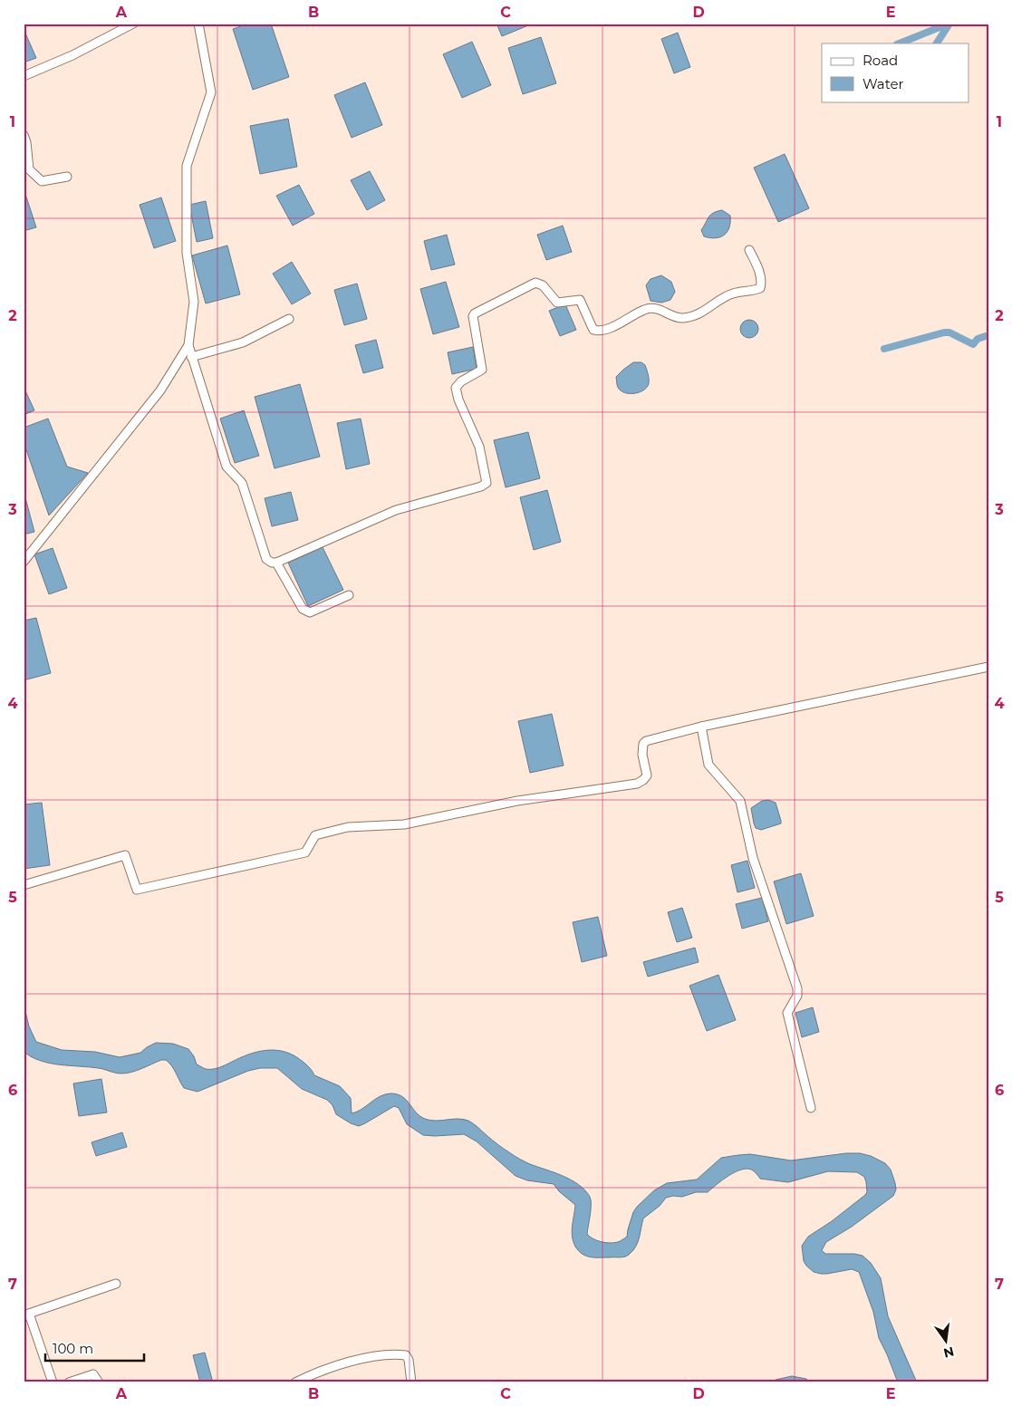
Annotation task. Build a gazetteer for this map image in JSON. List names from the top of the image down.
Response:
{
  "legend": ["Road", "Water"],
  "scale_bar": "100 m",
  "north": "bottom",
  "grid": {
    "columns": [
      "A",
      "B",
      "C",
      "D",
      "E"
    ],
    "rows": [
      "1",
      "2",
      "3",
      "4",
      "5",
      "6",
      "7"
    ]
  }
}
